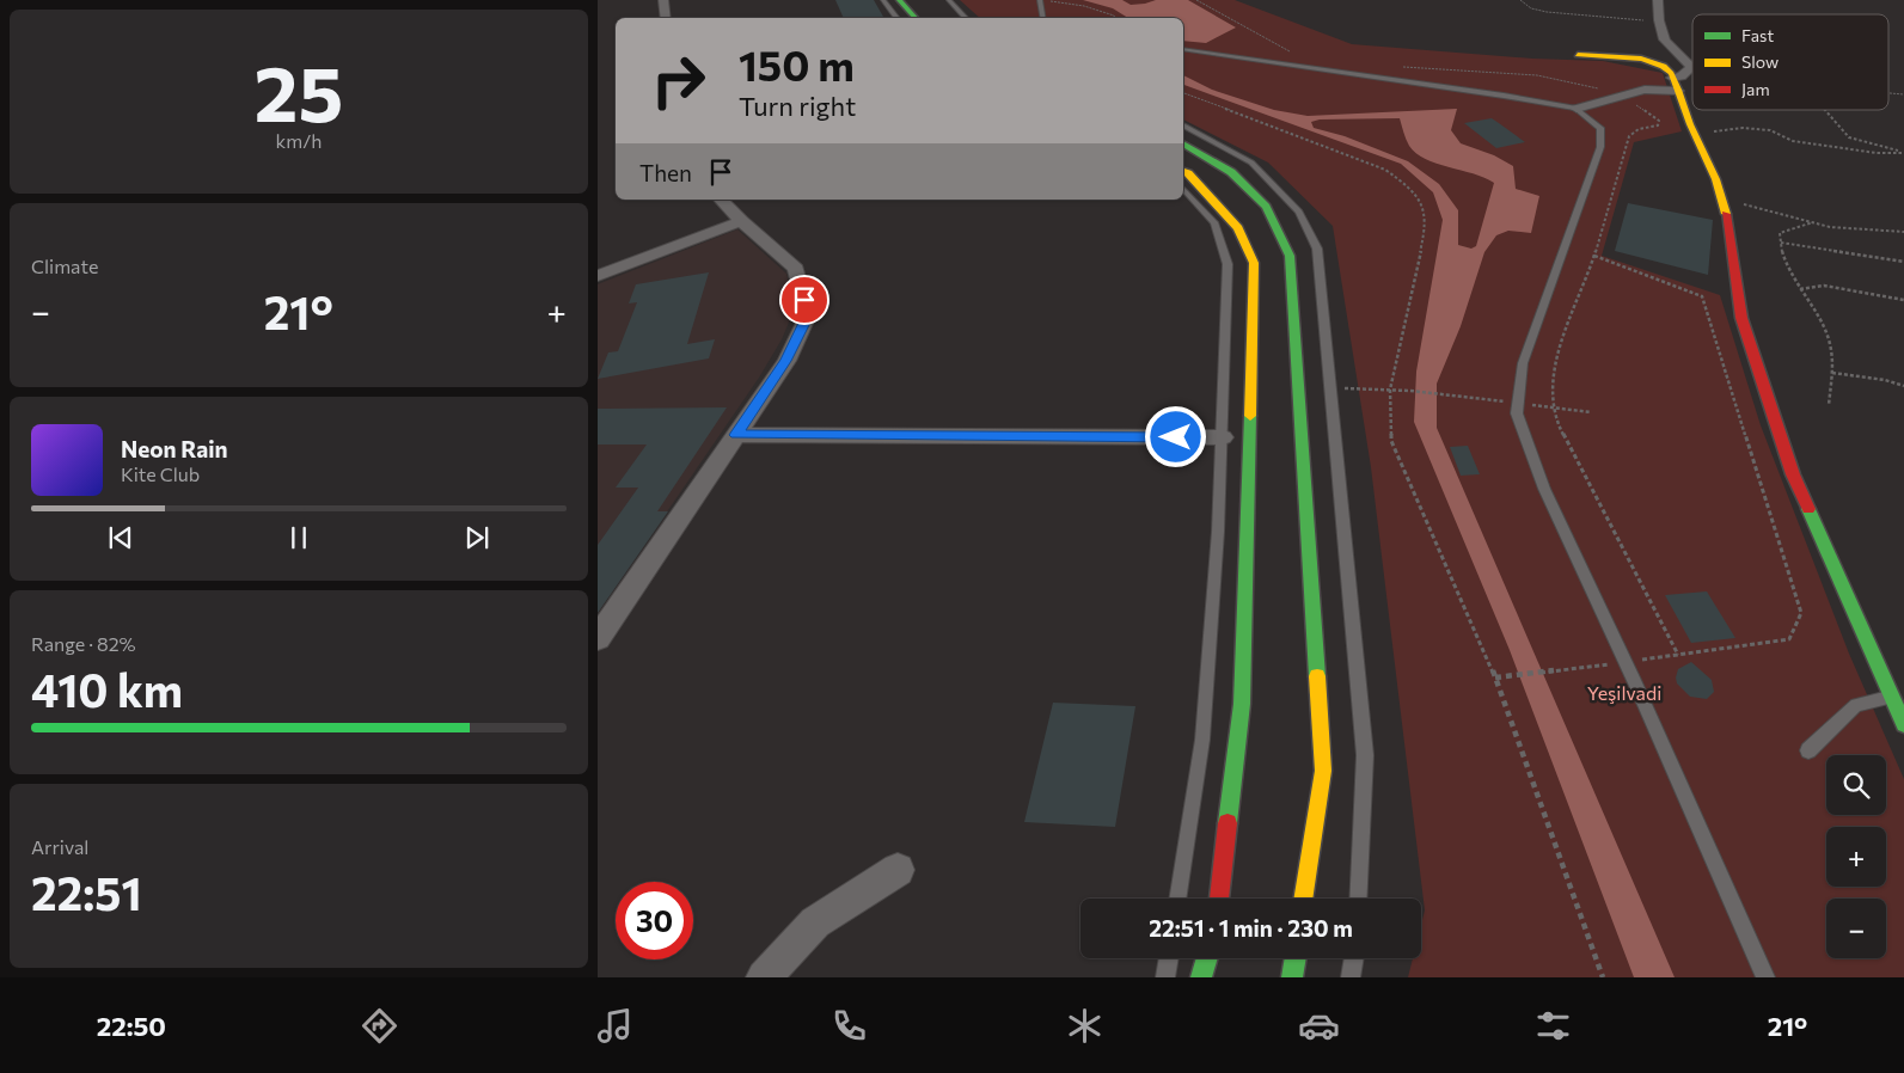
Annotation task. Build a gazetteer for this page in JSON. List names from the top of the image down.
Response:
{
  "parks": ["Yeşilvadi"],
  "legend": ["Fast", "Slow", "Jam"],
  "page": {
    "tile": [
      ["25", "km/h"],
      "Climate",
      ["Range · 82%", "410 km"],
      ["Arrival", "22:51"]
    ],
    "turn": ["150 m", "Turn right"],
    "then": "Then",
    "heat": ["−", "21°", "+"],
    "song": ["Neon Rain", "Kite Club"],
    "map_buttons": ["+", "−"],
    "limit": "30",
    "trip": "22:51 · 1 min · 230 m",
    "tabs": ["22:50", "21°"]
  }
}
